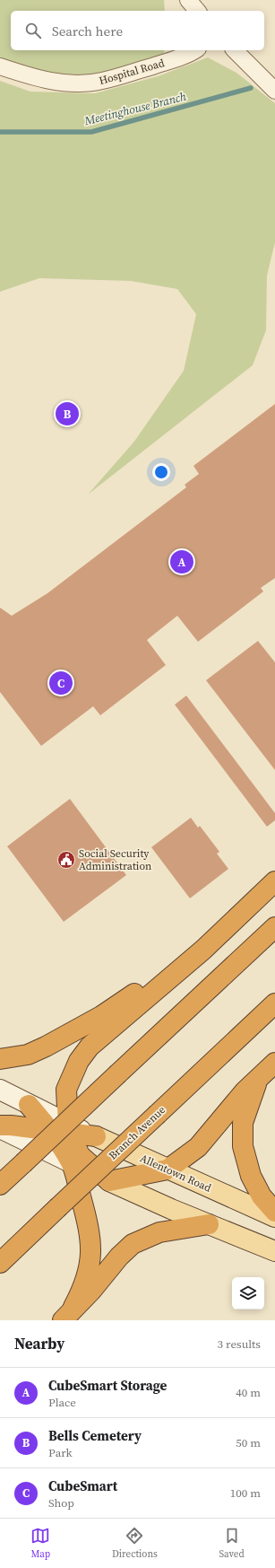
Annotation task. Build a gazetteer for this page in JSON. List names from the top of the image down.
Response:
{
  "streets": {
    "highway": ["Branch Avenue"],
    "main road": ["Allentown Road"],
    "street": ["Hospital Road"]
  },
  "water": ["Meetinghouse Branch"],
  "places": {
    "public building": ["Social Security Administration"]
  },
  "page": {
    "search": "Search here",
    "pins": ["B", "A", "C"],
    "heading": ["Nearby", "3 results"],
    "list": [
      {
        "mark": "A",
        "name": "CubeSmart Storage",
        "note": "Place",
        "value": "40 m"
      },
      {
        "mark": "B",
        "name": "Bells Cemetery",
        "note": "Park",
        "value": "50 m"
      },
      {
        "mark": "C",
        "name": "CubeSmart",
        "note": "Shop",
        "value": "100 m"
      }
    ],
    "nav": ["Map", "Directions", "Saved"]
  }
}
